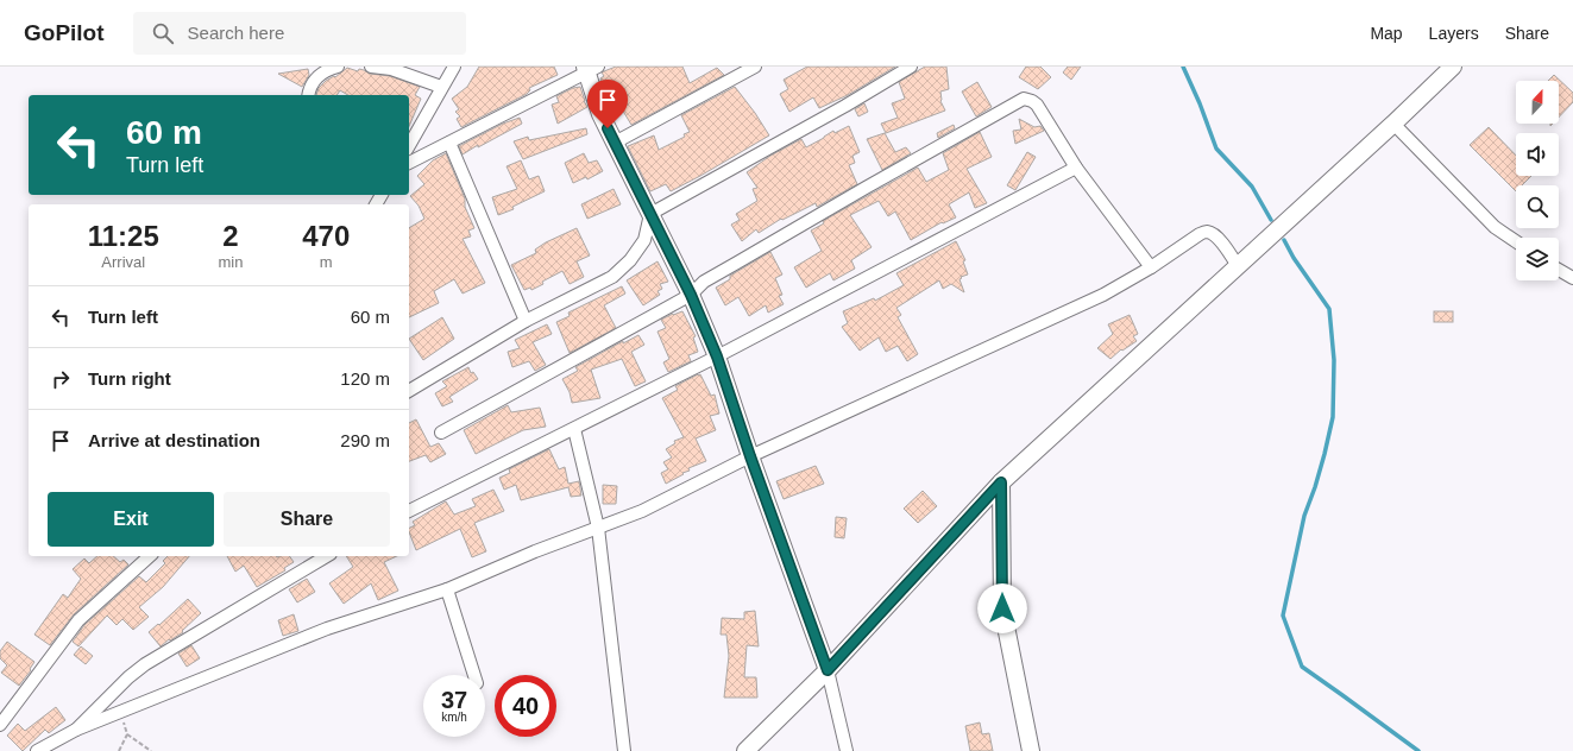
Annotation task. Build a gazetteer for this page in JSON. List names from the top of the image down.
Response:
{
  "north": "top",
  "page": {
    "header": "GoPilot",
    "search": "Search here",
    "nav": ["Map", "Layers", "Share"],
    "turn": ["60 m", "Turn left"],
    "eta": [
      "11:25",
      "Arrival",
      "2",
      "min",
      "470",
      "m"
    ],
    "list": [
      {
        "name": "Turn left",
        "value": "60 m"
      },
      {
        "name": "Turn right",
        "value": "120 m"
      },
      {
        "name": "Arrive at destination",
        "value": "290 m"
      }
    ],
    "buttons": ["Exit", "Share"],
    "speed": "37 km/h",
    "limit": "40"
  }
}
